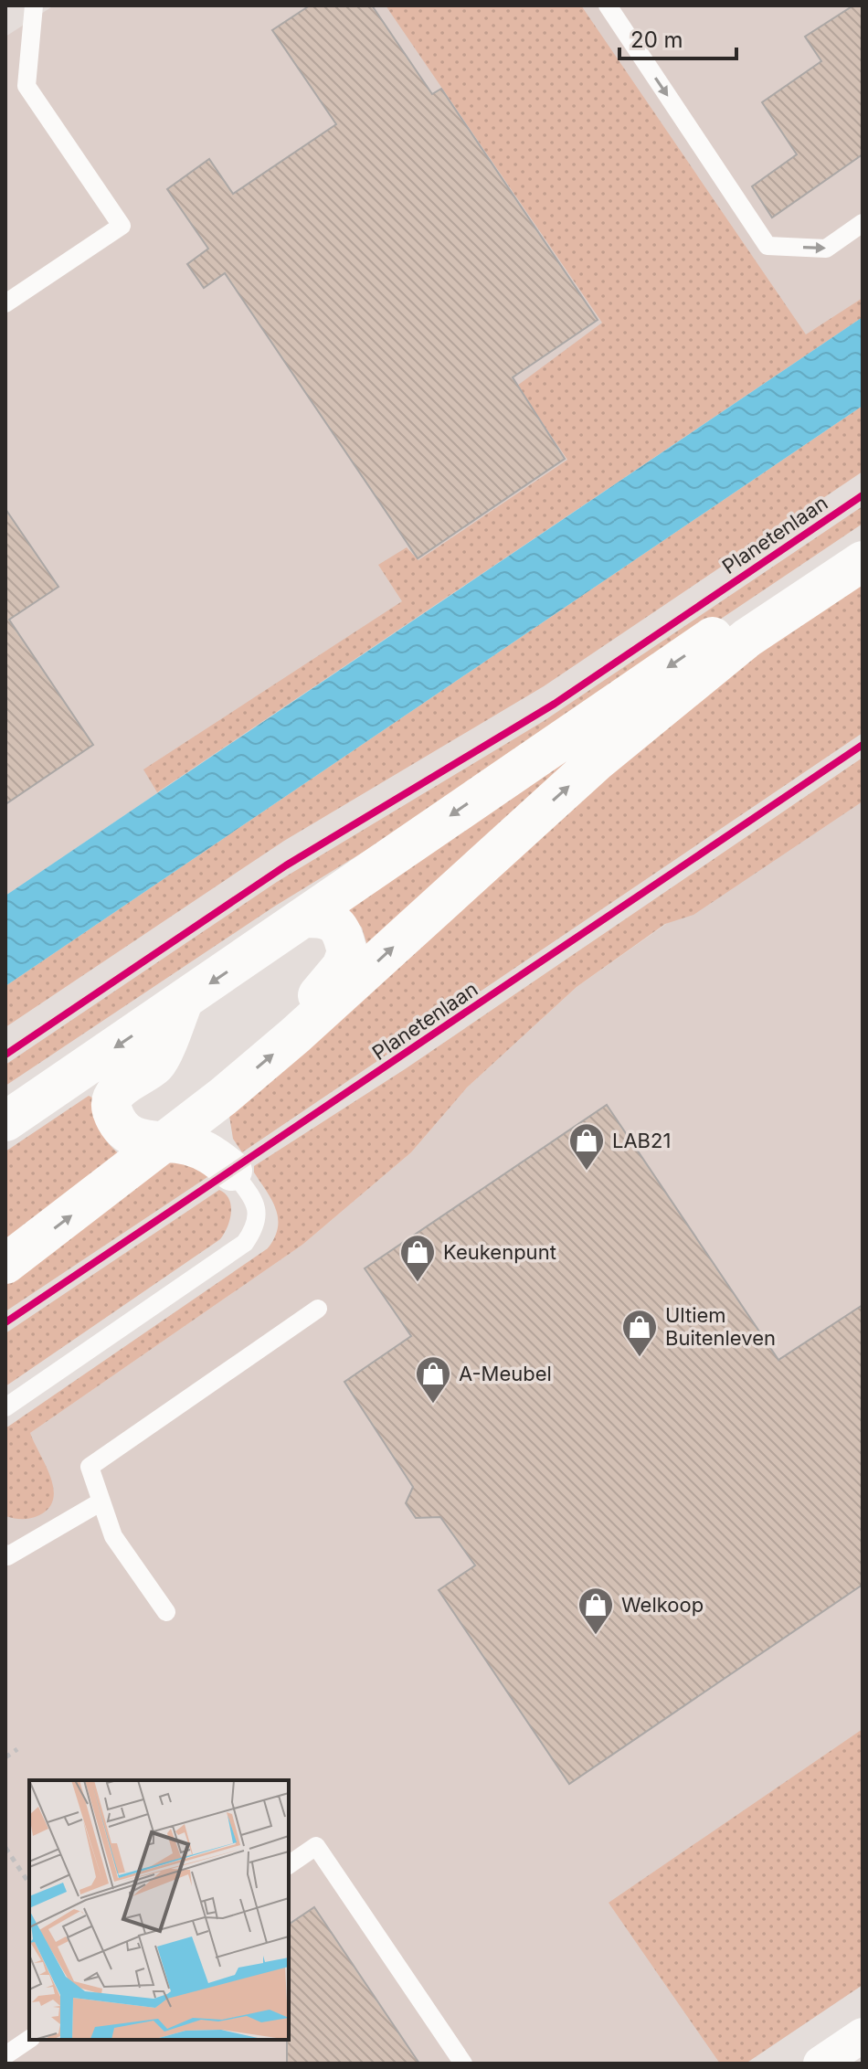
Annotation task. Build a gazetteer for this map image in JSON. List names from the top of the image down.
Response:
{
  "streets": {
    "cycle path": ["Planetenlaan"]
  },
  "places": {
    "shop": [
      "LAB21",
      "Keukenpunt",
      "Ultiem Buitenleven",
      "A-Meubel",
      "Welkoop"
    ]
  },
  "scale_bar": "20 m"
}
